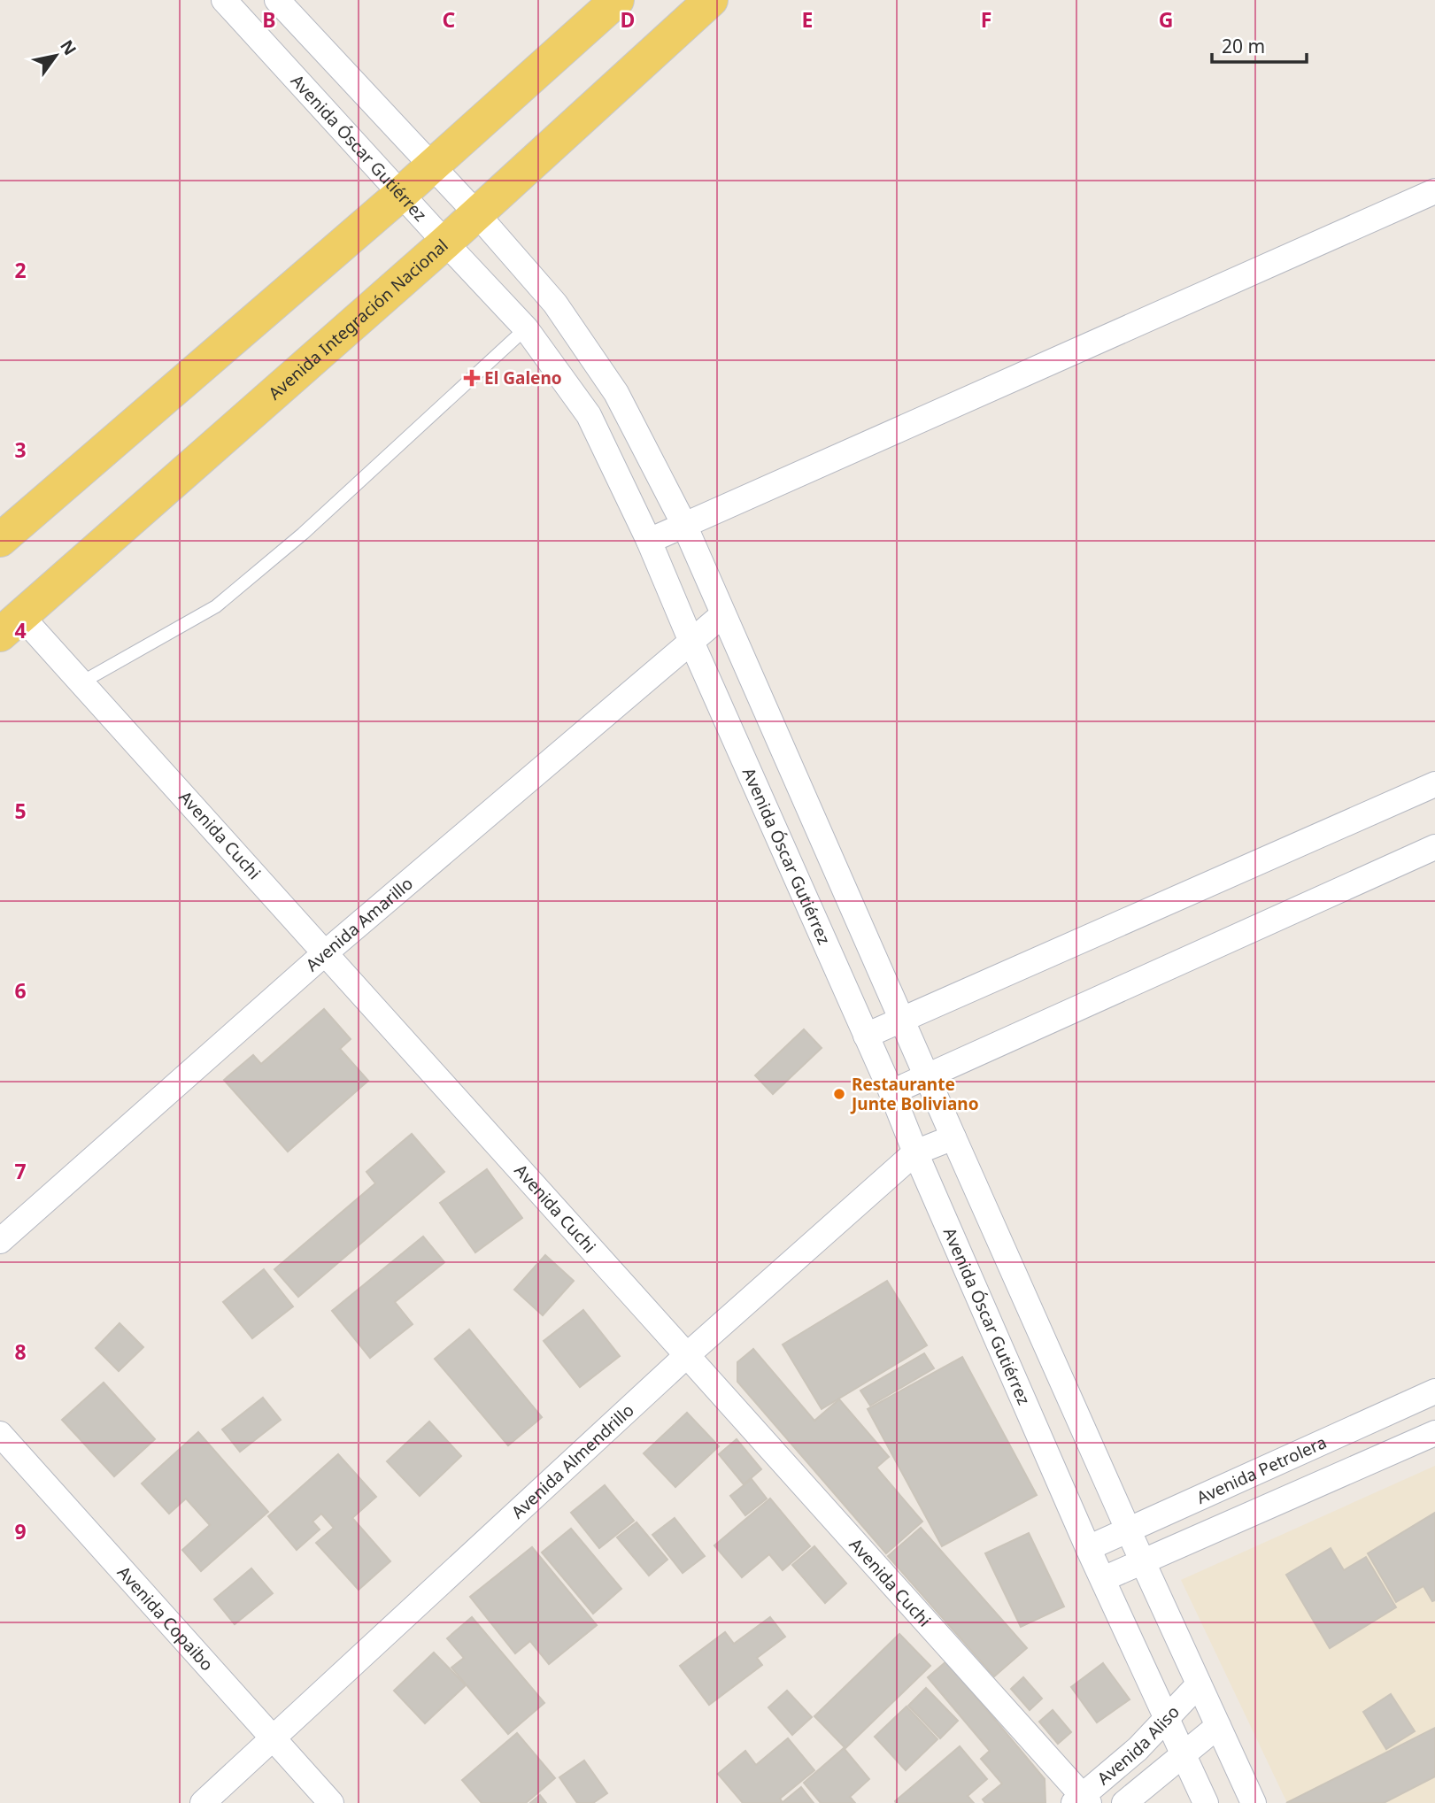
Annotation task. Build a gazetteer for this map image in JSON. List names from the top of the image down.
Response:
{
  "streets": {
    "main road": ["Avenida Integración Nacional"],
    "street": [
      "Avenida Óscar Gutiérrez",
      "Avenida Cuchi",
      "Avenida Amarillo",
      "Avenida Almendrillo",
      "Avenida Petrolera",
      "Avenida Copaibo",
      "Avenida Aliso"
    ]
  },
  "crossings": [
    ["Avenida Óscar Gutiérrez", "Avenida Integración Nacional"],
    ["Avenida Óscar Gutiérrez", "Avenida Amarillo"],
    ["Avenida Óscar Gutiérrez", "Avenida Almendrillo"],
    ["Avenida Óscar Gutiérrez", "Avenida Petrolera"],
    ["Avenida Óscar Gutiérrez", "Avenida Aliso"],
    ["Avenida Integración Nacional", "Avenida Cuchi"],
    ["Avenida Cuchi", "Avenida Amarillo"],
    ["Avenida Cuchi", "Avenida Almendrillo"],
    ["Avenida Cuchi", "Avenida Aliso"],
    ["Avenida Almendrillo", "Avenida Copaibo"]
  ],
  "places": {
    "health": ["El Galeno"],
    "other": ["Restaurante Junte Boliviano"]
  },
  "scale_bar": "20 m",
  "north": "top right",
  "grid": {
    "columns": [
      "B",
      "C",
      "D",
      "E",
      "F",
      "G"
    ],
    "rows": [
      "2",
      "3",
      "4",
      "5",
      "6",
      "7",
      "8",
      "9"
    ]
  }
}
